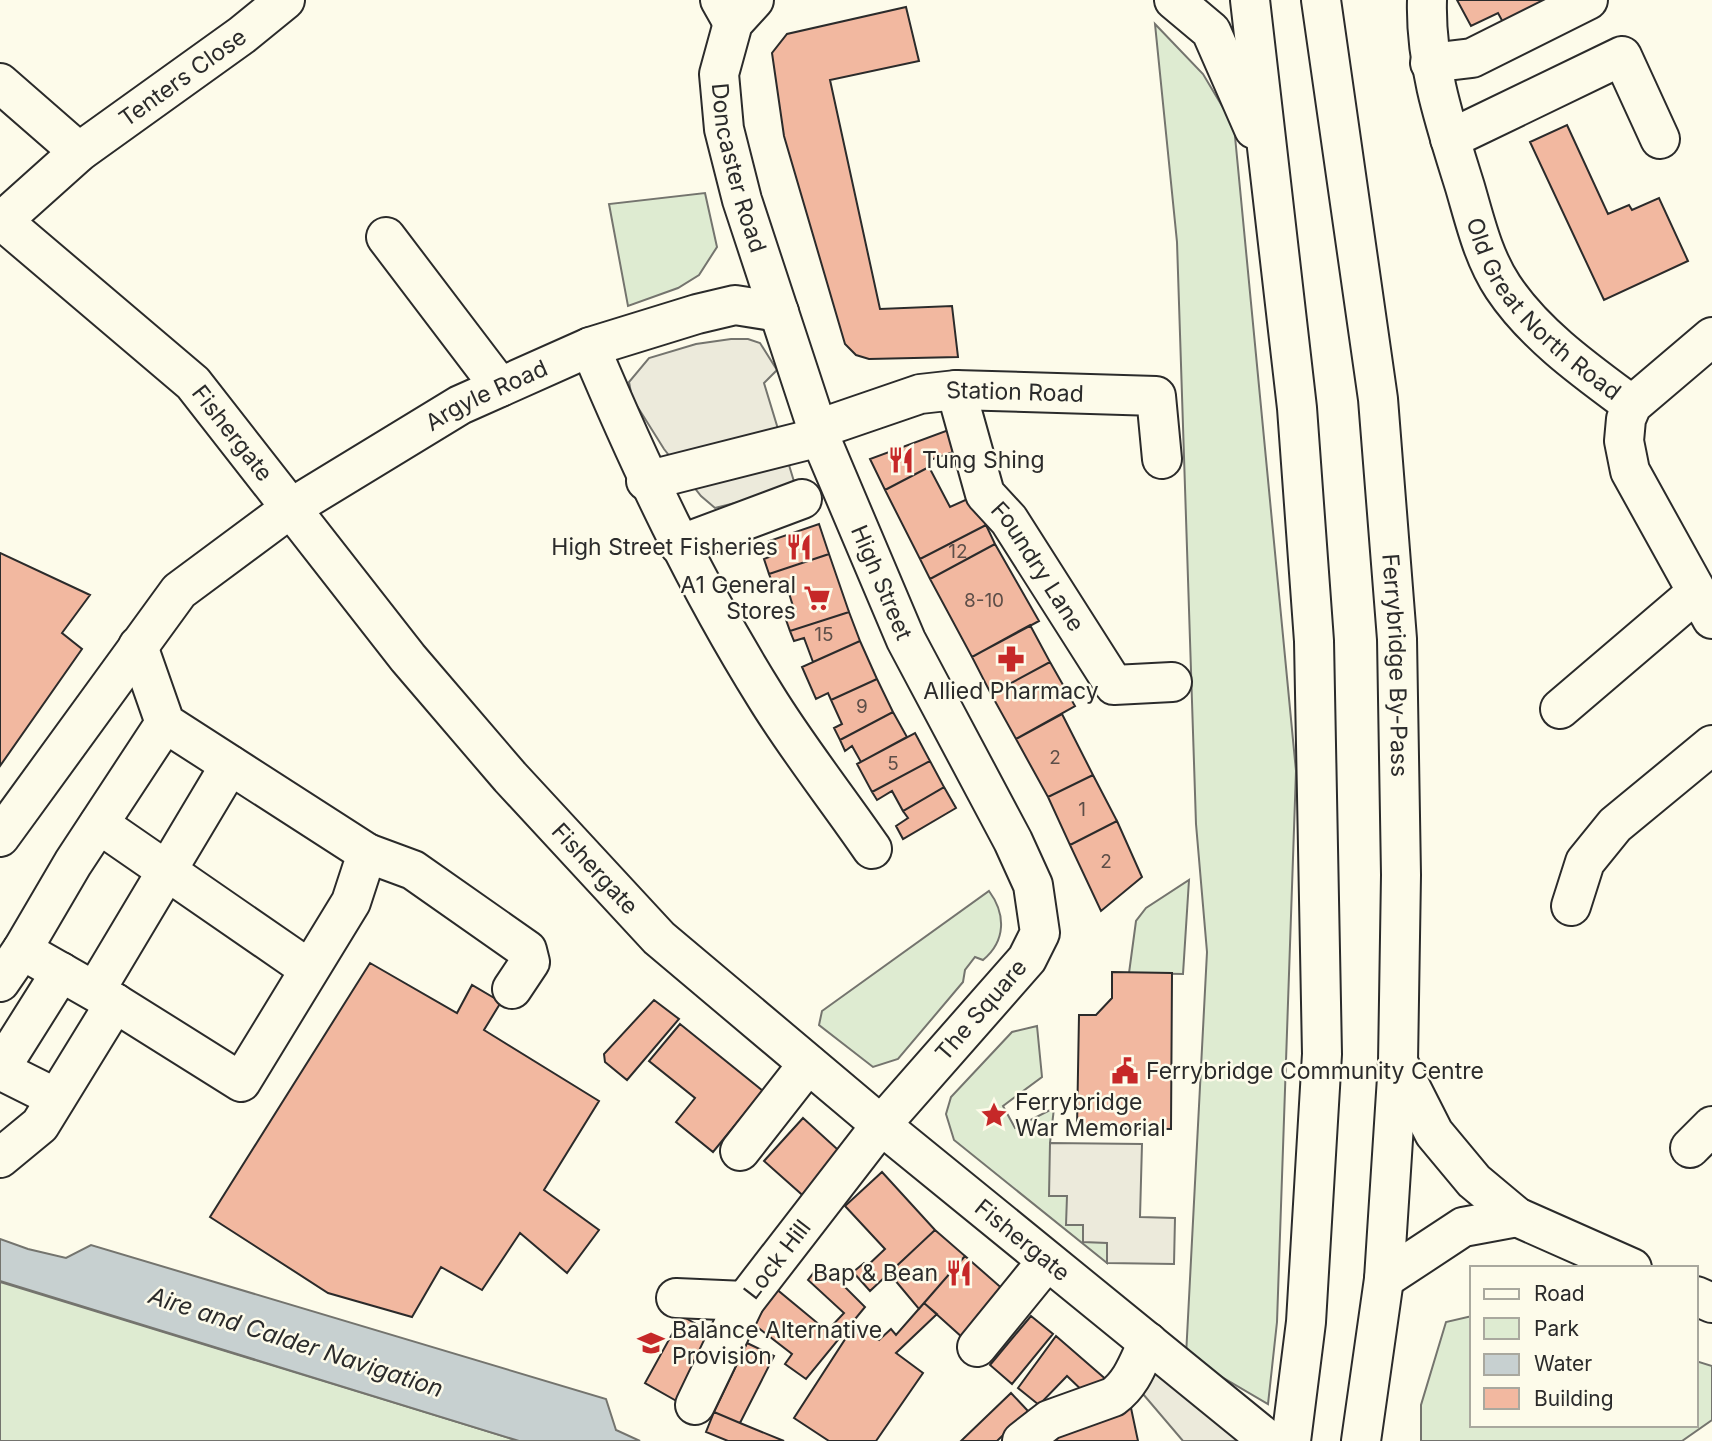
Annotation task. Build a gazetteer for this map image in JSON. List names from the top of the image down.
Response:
{
  "streets": {
    "main road": [
      "Tenters Close",
      "Doncaster Road",
      "Old Great North Road",
      "Station Road",
      "Argyle Road",
      "Fishergate",
      "Foundry Lane",
      "High Street",
      "Ferrybridge By-Pass",
      "The Square",
      "Lock Hill"
    ]
  },
  "crossings": [
    ["Tenters Close", "Fishergate"],
    ["Doncaster Road", "Argyle Road"],
    ["Doncaster Road", "High Street"],
    ["Station Road", "Foundry Lane"],
    ["Station Road", "High Street"],
    ["Argyle Road", "Fishergate"],
    ["Argyle Road", "High Street"],
    ["Fishergate", "The Square"],
    ["Fishergate", "Lock Hill"],
    ["High Street", "The Square"],
    ["The Square", "Lock Hill"]
  ],
  "water": ["Aire and Calder Navigation"],
  "places": {
    "restaurant": ["Tung Shing", "High Street Fisheries", "Bap & Bean"],
    "supermarket": ["A1 General Stores"],
    "pharmacy": ["Allied Pharmacy"],
    "public building": ["Ferrybridge Community Centre"],
    "place": ["Ferrybridge War Memorial"],
    "school or university": ["Balance Alternative Provision"]
  },
  "house_numbers": [
    "12",
    "8-10",
    "15",
    "9",
    "2",
    "5",
    "1",
    "2"
  ],
  "legend": [
    "Road",
    "Park",
    "Water",
    "Building"
  ]
}
